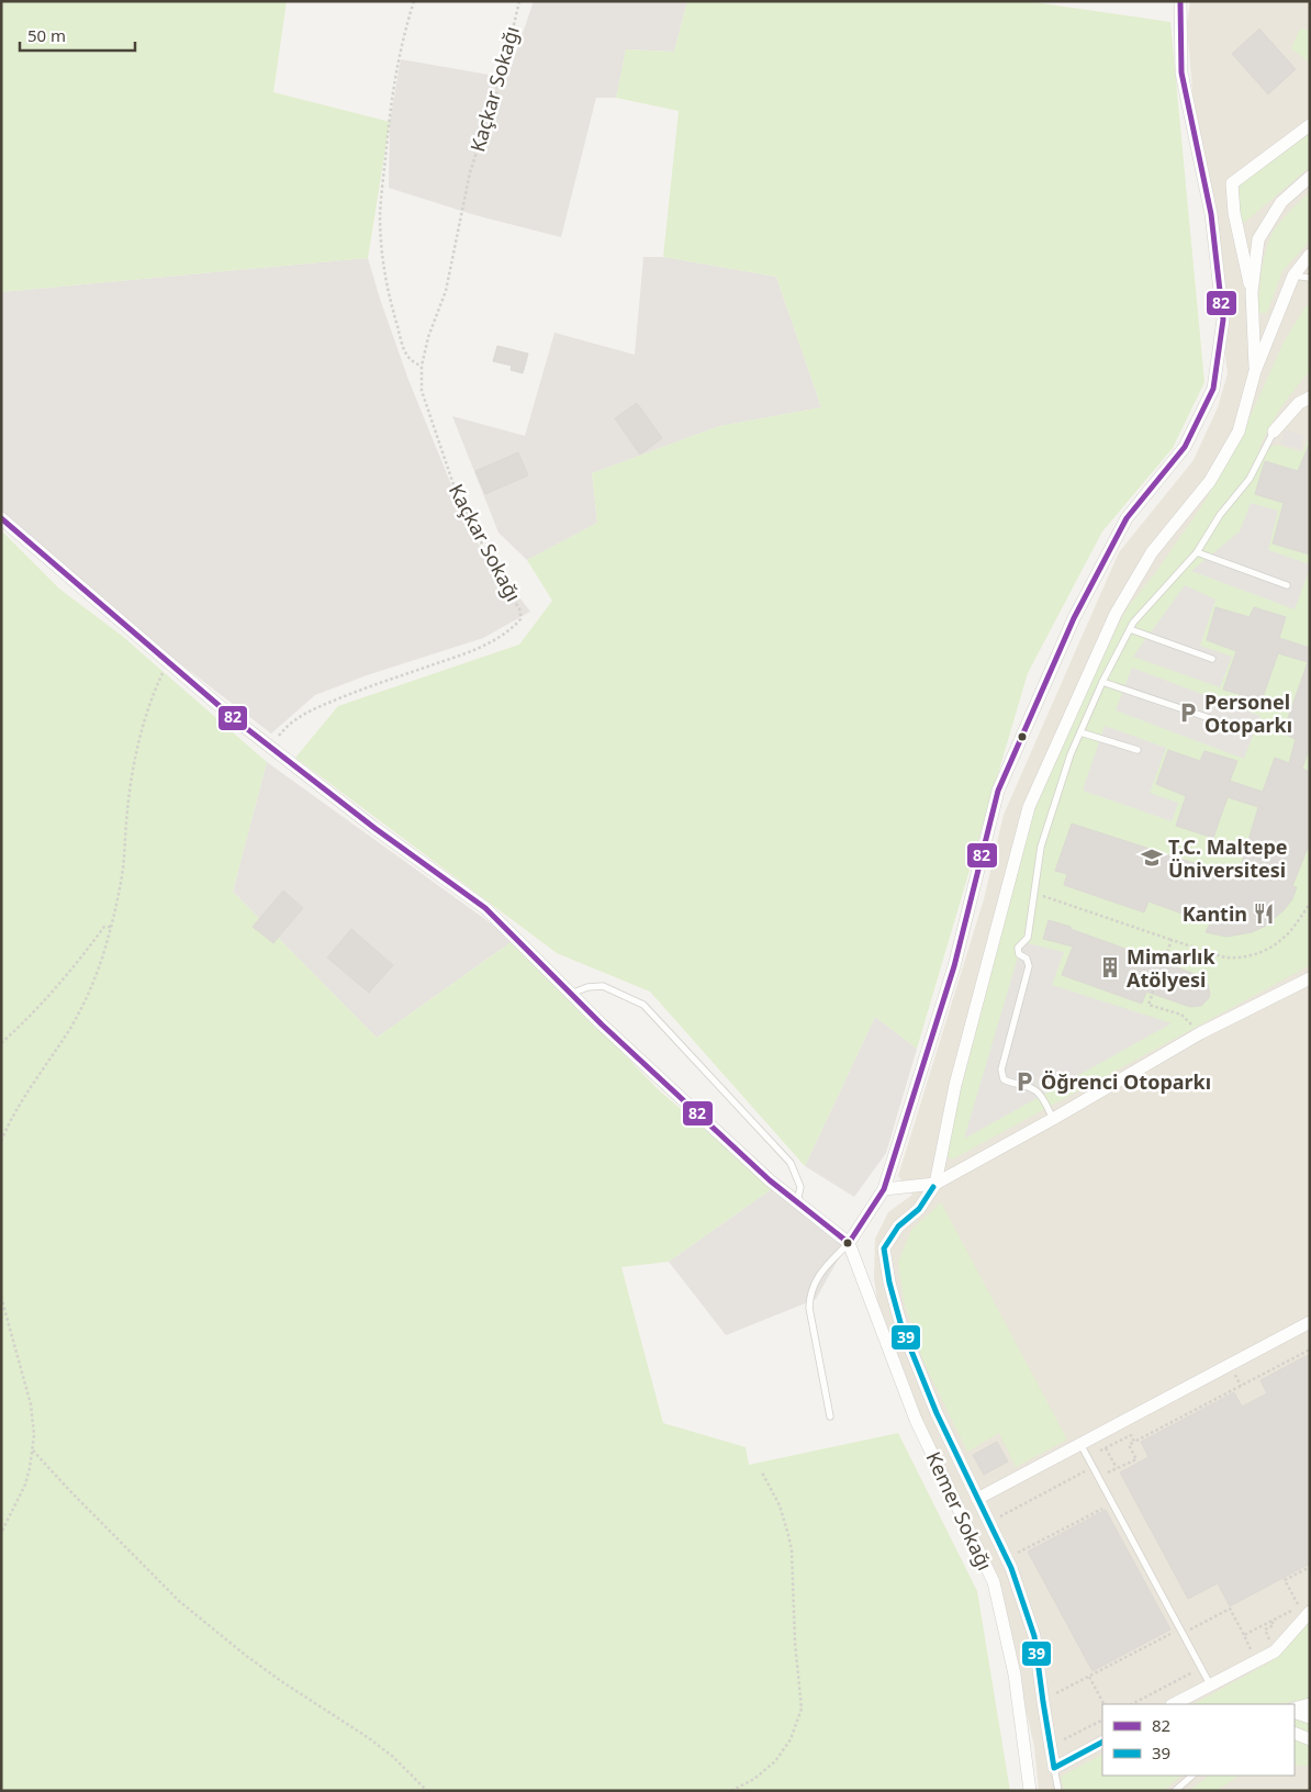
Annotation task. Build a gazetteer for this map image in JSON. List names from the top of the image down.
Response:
{
  "streets": {
    "street": ["Kemer Sokağı"],
    "path": ["Kaçkar Sokağı"]
  },
  "places": {
    "parking": ["Personel Otoparkı", "Öğrenci Otoparkı"],
    "school or university": ["T.C. Maltepe Üniversitesi"],
    "restaurant": ["Kantin"],
    "building": ["Mimarlık Atölyesi"]
  },
  "lines": ["transit line 82", "transit line 39"],
  "legend": ["82", "39"],
  "scale_bar": "50 m"
}
